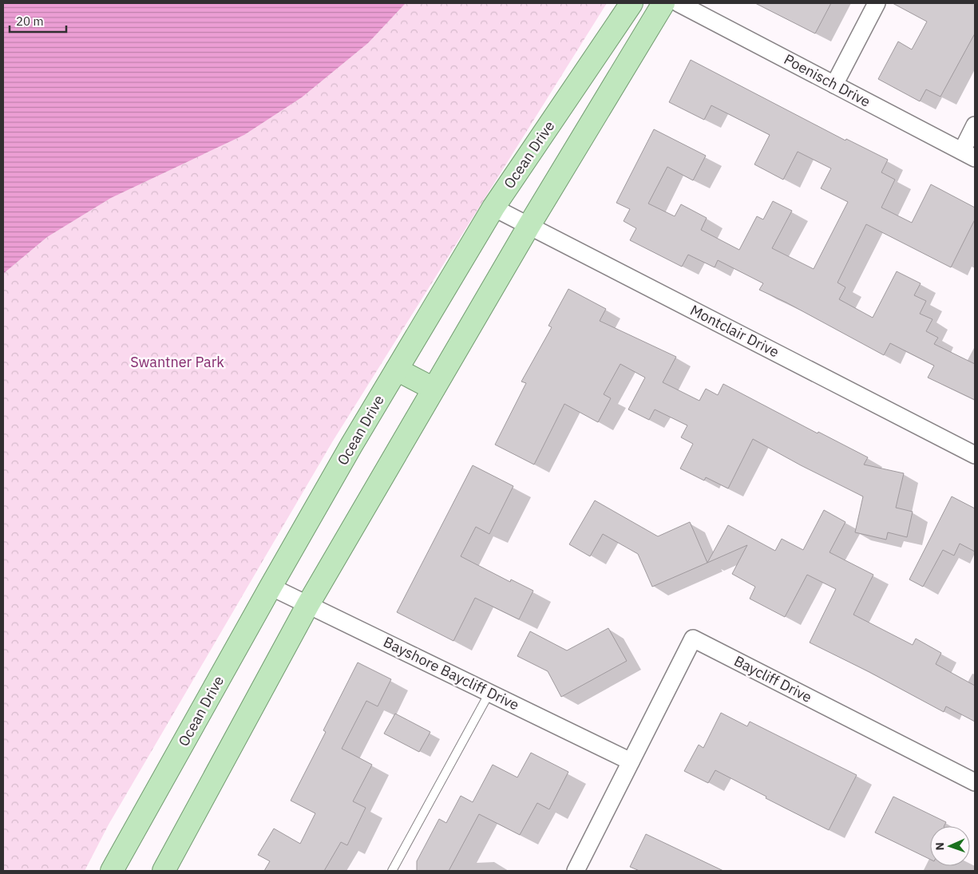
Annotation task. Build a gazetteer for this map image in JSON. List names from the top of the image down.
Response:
{
  "streets": {
    "main road": ["Ocean Drive"],
    "street": [
      "Poenisch Drive",
      "Montclair Drive",
      "Bayshore Baycliff Drive",
      "Baycliff Drive"
    ]
  },
  "crossings": [
    ["Ocean Drive", "Montclair Drive"],
    ["Ocean Drive", "Bayshore Baycliff Drive"],
    ["Bayshore Baycliff Drive", "Baycliff Drive"]
  ],
  "parks": ["Swantner Park"],
  "scale_bar": "20 m",
  "north": "left"
}
